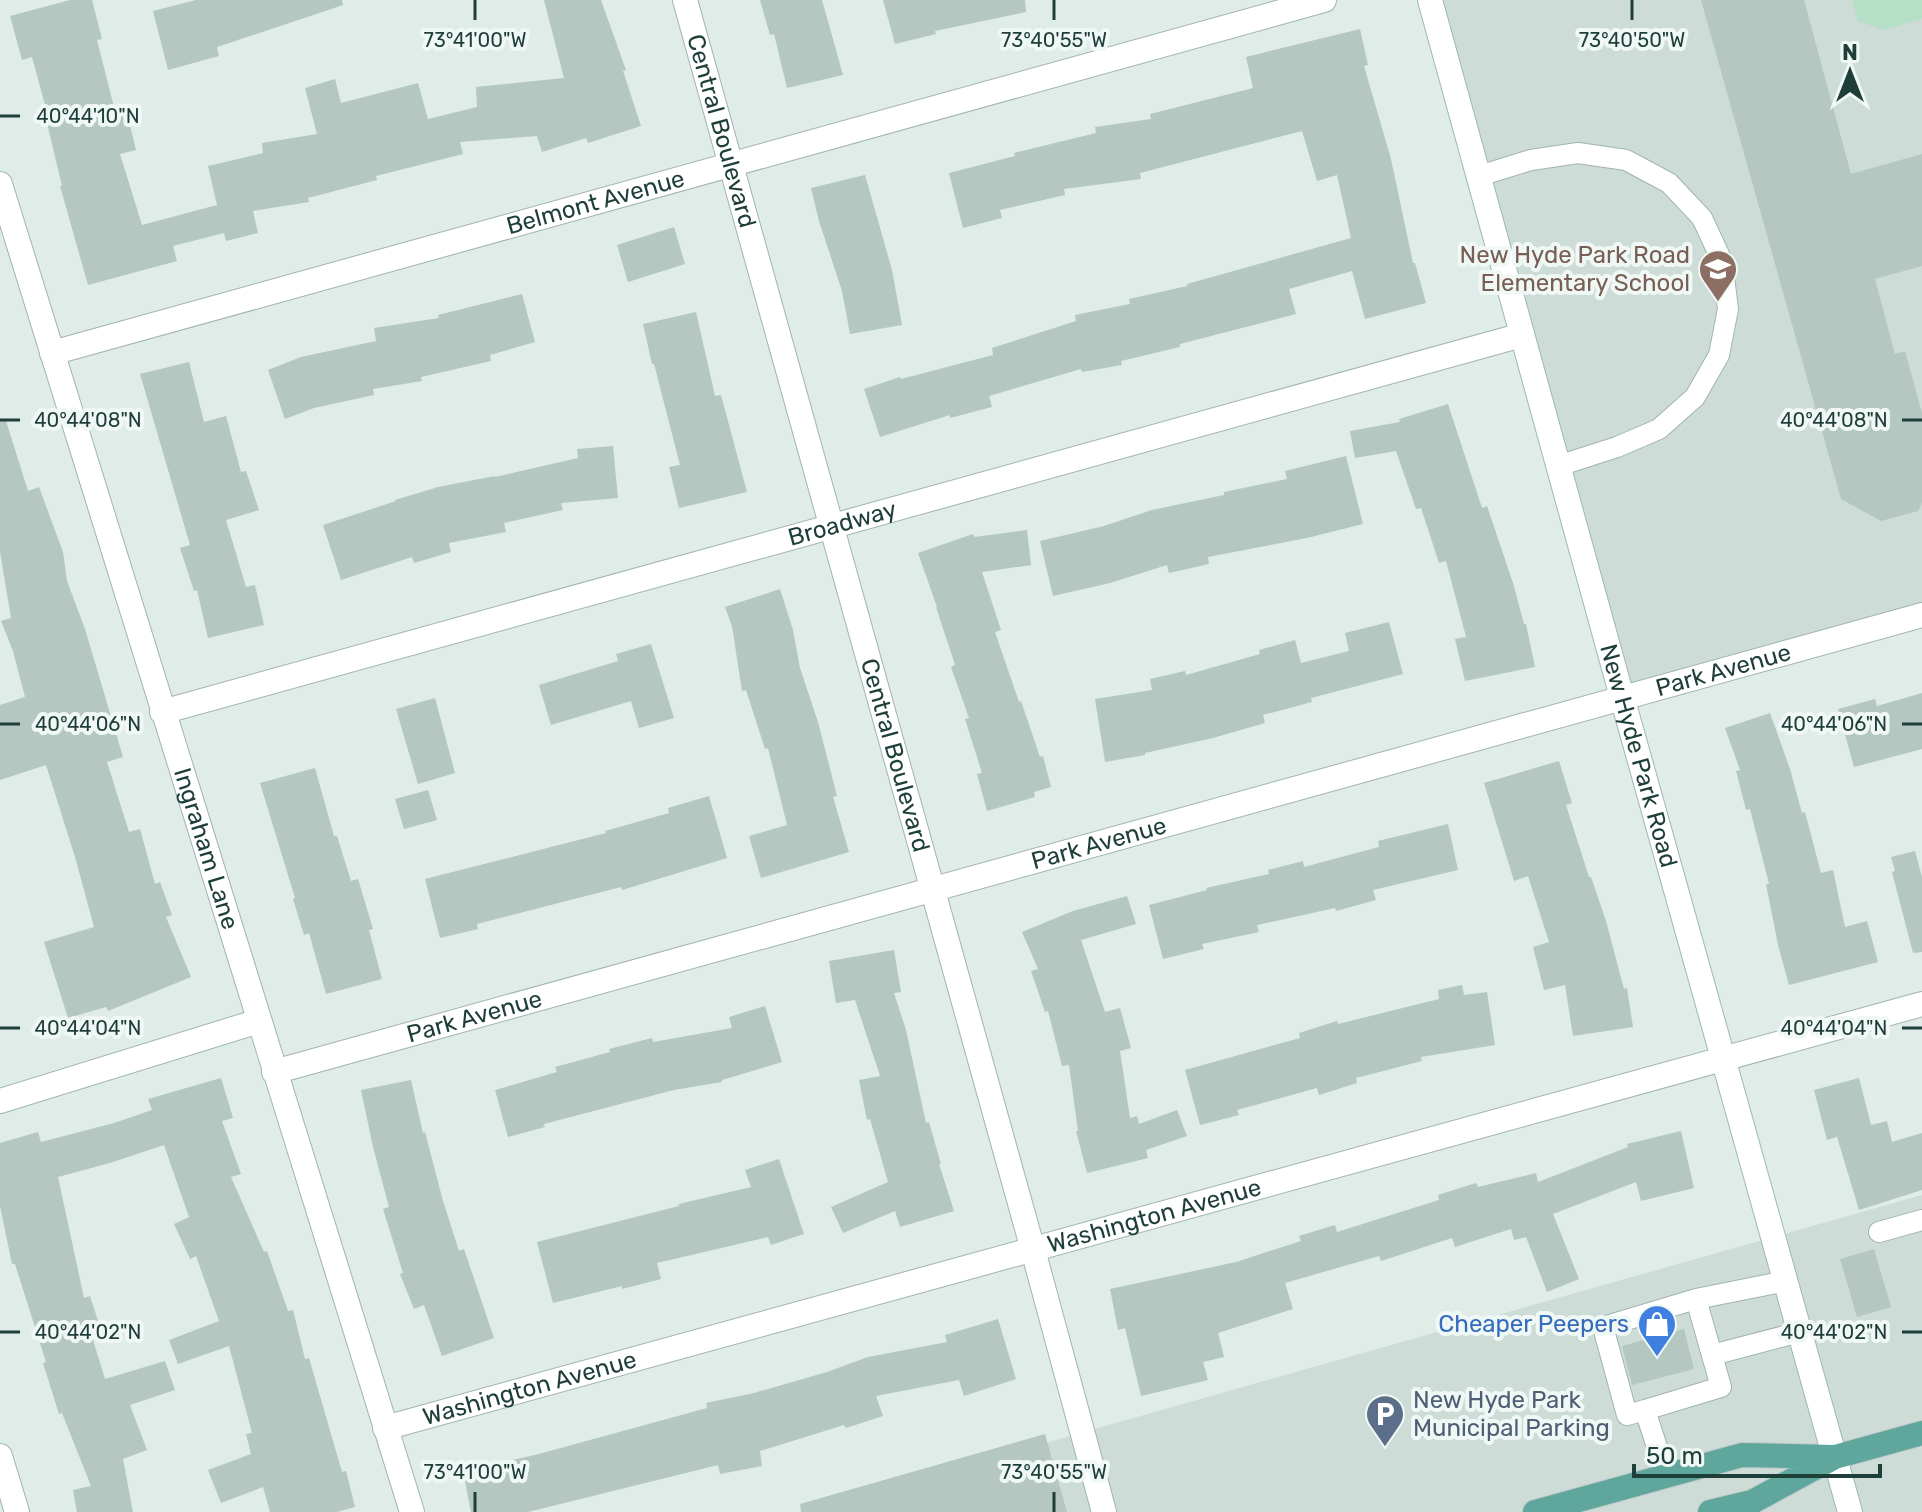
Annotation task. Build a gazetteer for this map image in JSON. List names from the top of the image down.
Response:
{
  "streets": {
    "street": [
      "Central Boulevard",
      "Belmont Avenue",
      "Broadway",
      "Park Avenue",
      "New Hyde Park Road",
      "Ingraham Lane",
      "Washington Avenue"
    ]
  },
  "crossings": [
    ["Central Boulevard", "Belmont Avenue"],
    ["Central Boulevard", "Broadway"],
    ["Central Boulevard", "Park Avenue"],
    ["Central Boulevard", "Washington Avenue"],
    ["Belmont Avenue", "Ingraham Lane"],
    ["Broadway", "New Hyde Park Road"],
    ["Broadway", "Ingraham Lane"],
    ["Park Avenue", "New Hyde Park Road"],
    ["Park Avenue", "Ingraham Lane"],
    ["New Hyde Park Road", "Washington Avenue"],
    ["Ingraham Lane", "Washington Avenue"]
  ],
  "places": {
    "school or university": ["New Hyde Park Road Elementary School"],
    "shop": ["Cheaper Peepers"],
    "parking": ["New Hyde Park Municipal Parking"]
  },
  "scale_bar": "50 m",
  "north": "top",
  "coordinates": [
    "73°41'00\"W",
    "73°40'55\"W",
    "73°40'50\"W",
    "40°44'10\"N",
    "40°44'08\"N",
    "40°44'06\"N",
    "40°44'04\"N",
    "40°44'02\"N"
  ]
}
